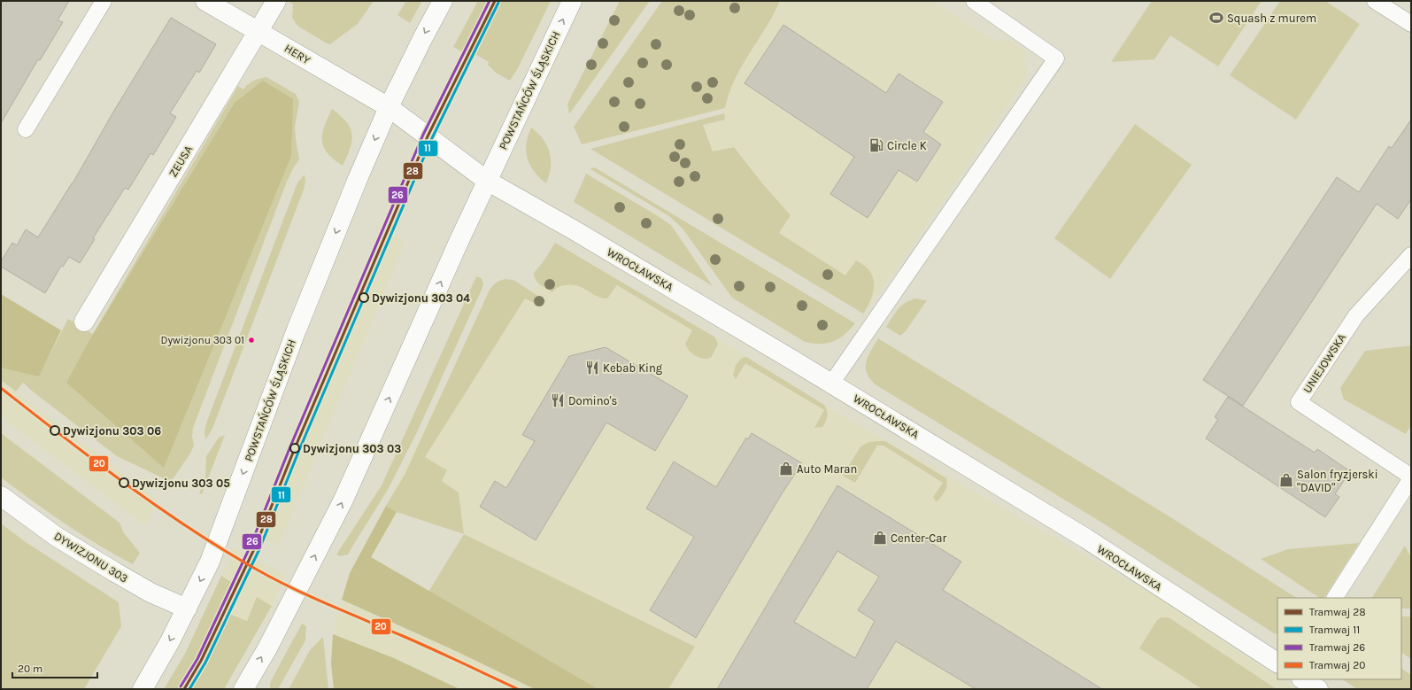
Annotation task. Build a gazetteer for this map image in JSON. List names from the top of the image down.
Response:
{
  "streets": {
    "street": [
      "HERY",
      "POWSTAŃCÓW ŚLĄSKICH",
      "ZEUSA",
      "WROCŁAWSKA",
      "DYWIZJONU 303"
    ],
    "lane": ["UNIEJOWSKA"]
  },
  "crossings": [
    ["HERY", "POWSTAŃCÓW ŚLĄSKICH"],
    ["HERY", "ZEUSA"],
    ["POWSTAŃCÓW ŚLĄSKICH", "WROCŁAWSKA"],
    ["POWSTAŃCÓW ŚLĄSKICH", "DYWIZJONU 303"]
  ],
  "places": {
    "sports": ["Squash z murem"],
    "fuel station": ["Circle K"],
    "other": [
      "Dywizjonu 303 04",
      "Dywizjonu 303 01",
      "Dywizjonu 303 06",
      "Dywizjonu 303 03",
      "Dywizjonu 303 05"
    ],
    "restaurant": ["Kebab King", "Domino's"],
    "shop": ["Auto Maran", "Salon fryzjerski \"DAVID\"", "Center-Car"]
  },
  "lines": [
    "tram line 28",
    "tram line 26",
    "tram line 11",
    "tram line 20"
  ],
  "legend": [
    "Tramwaj 28",
    "Tramwaj 11",
    "Tramwaj 26",
    "Tramwaj 20"
  ],
  "scale_bar": "20 m"
}
